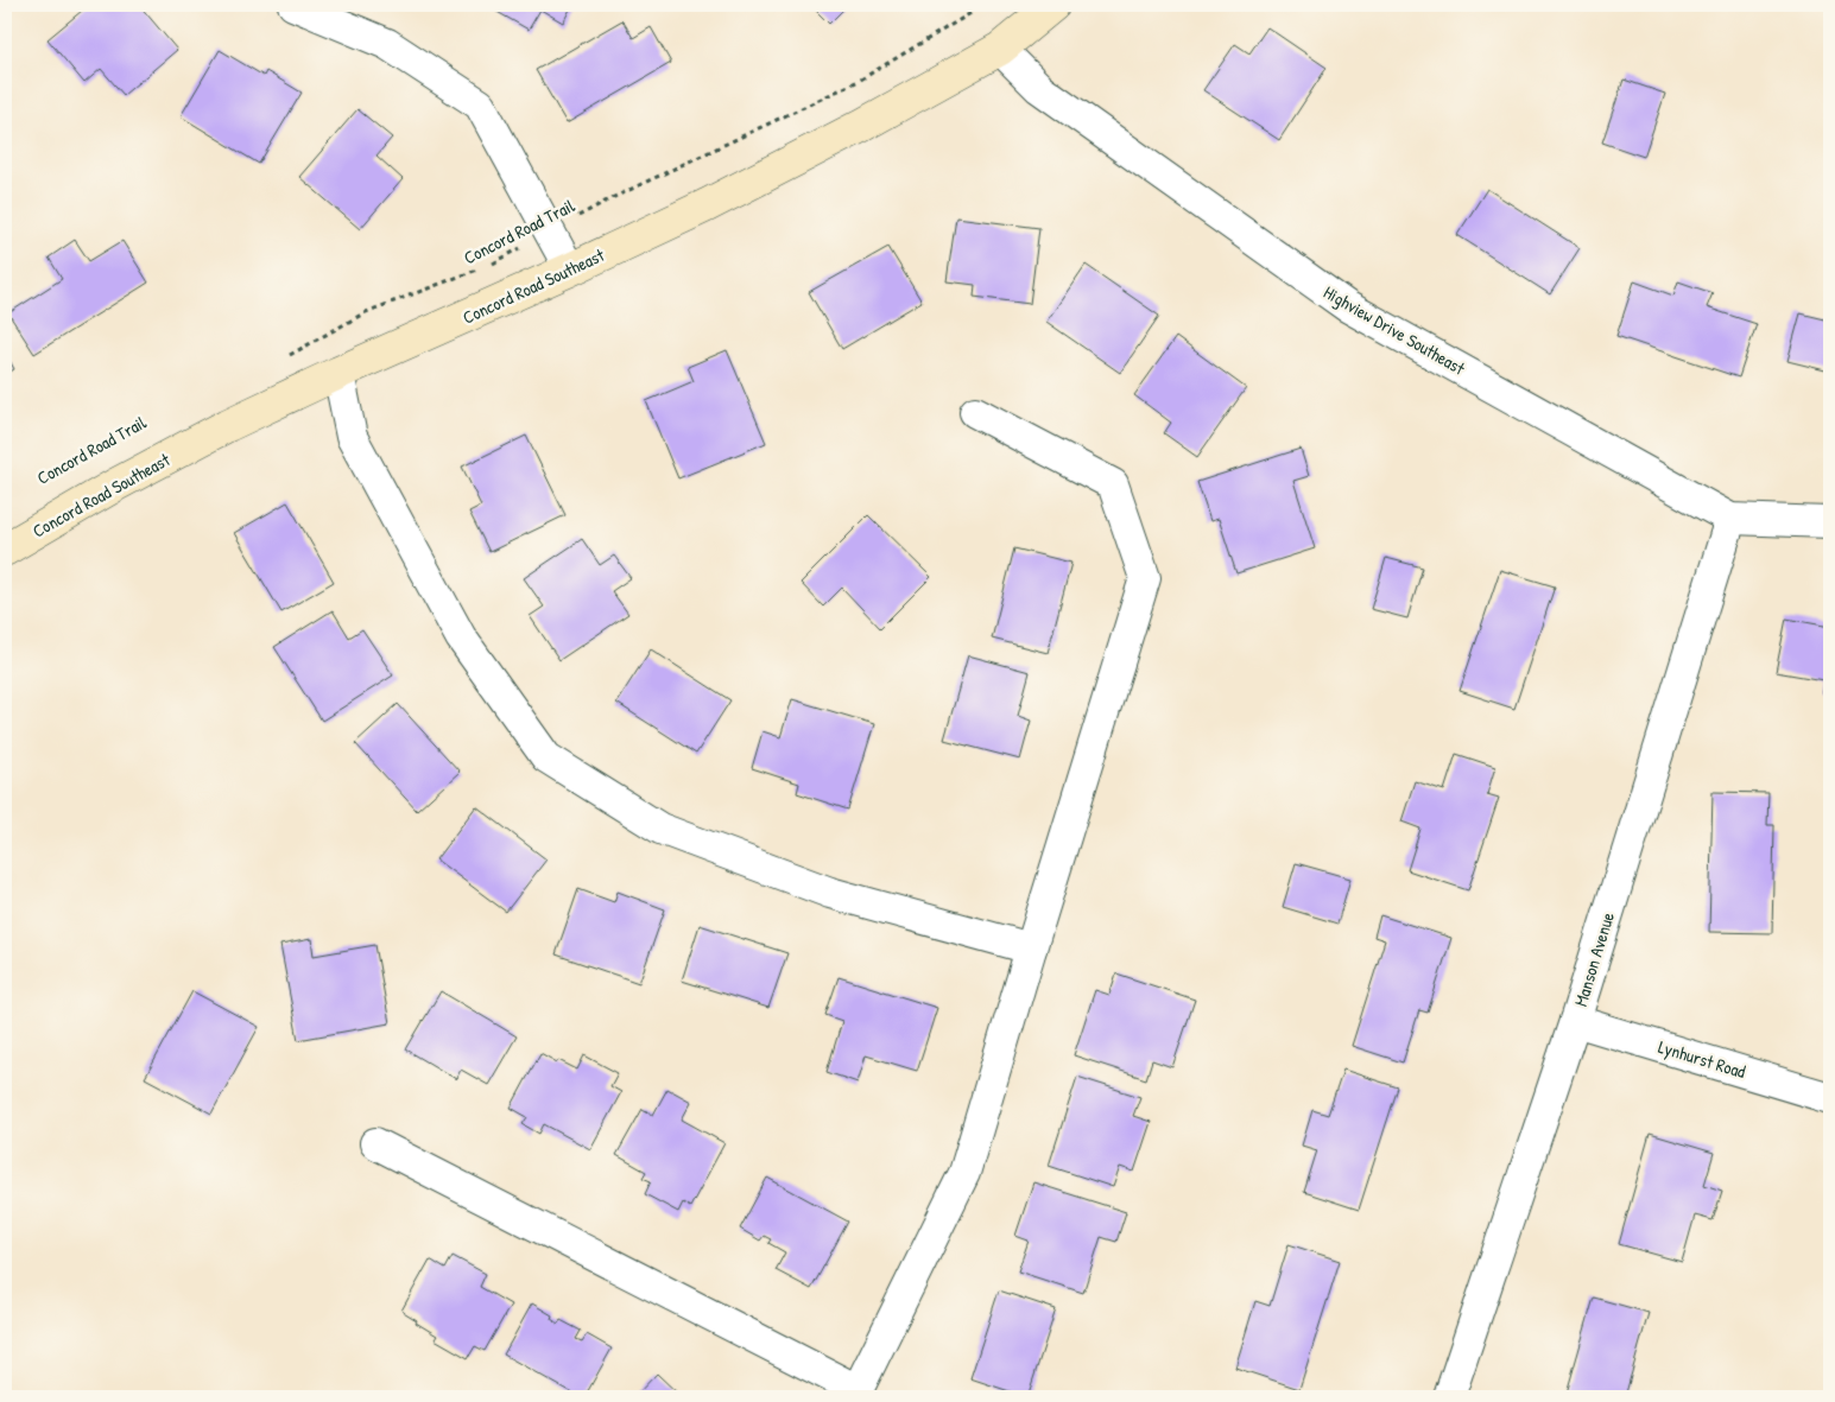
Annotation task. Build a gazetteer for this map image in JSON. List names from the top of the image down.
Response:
{
  "streets": {
    "street": [
      "Concord Road Southeast",
      "Highview Drive Southeast",
      "Manson Avenue",
      "Lynhurst Road"
    ],
    "path": ["Concord Road Trail"]
  },
  "crossings": [
    ["Concord Road Southeast", "Highview Drive Southeast"],
    ["Highview Drive Southeast", "Manson Avenue"],
    ["Manson Avenue", "Lynhurst Road"]
  ]
}
